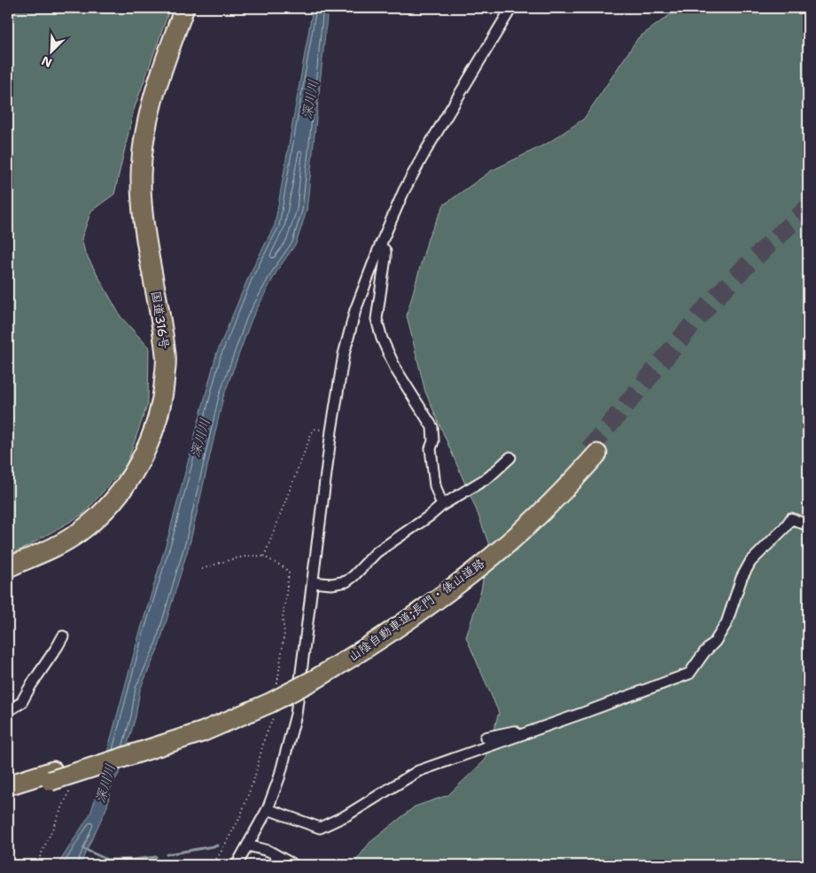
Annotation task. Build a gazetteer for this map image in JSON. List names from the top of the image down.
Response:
{
  "streets": {
    "highway": ["国道316号", "山陰自動車道;長門・俵山道路"]
  },
  "water": ["深川川"],
  "north": "bottom left"
}
